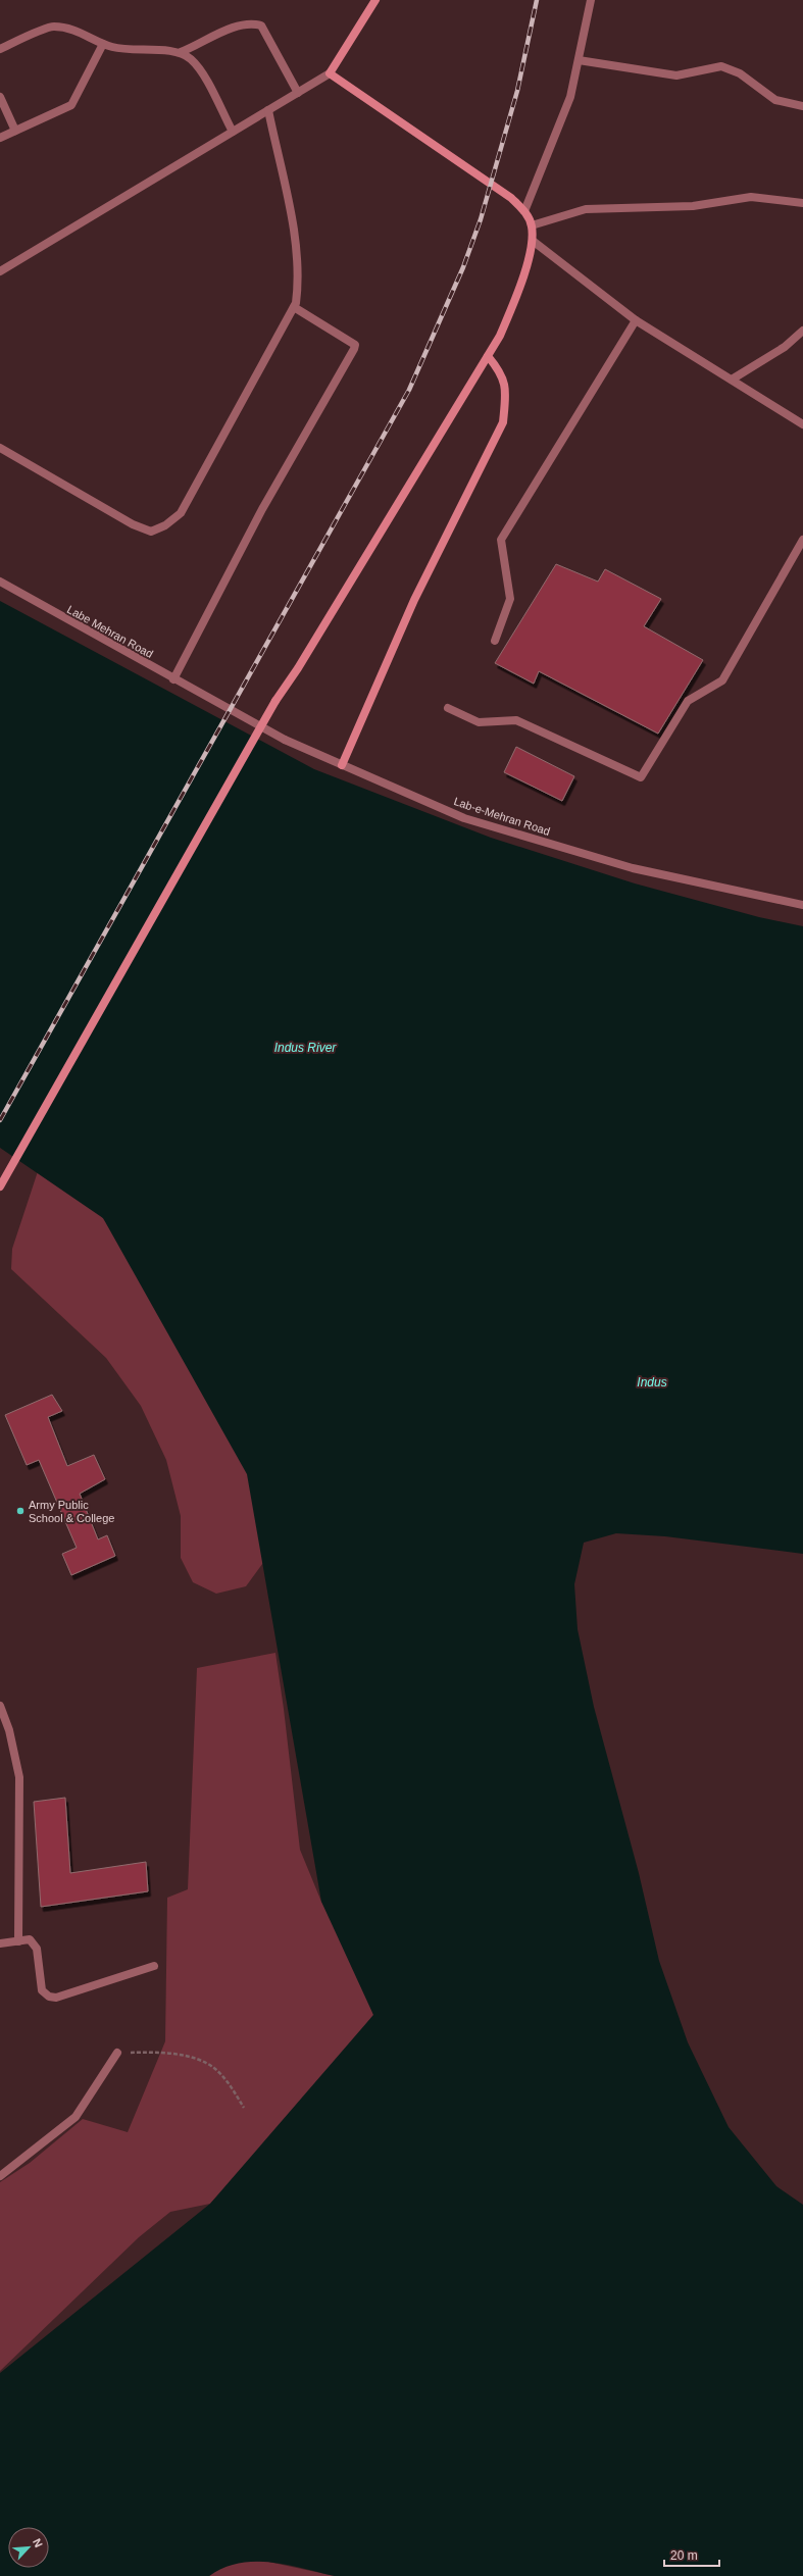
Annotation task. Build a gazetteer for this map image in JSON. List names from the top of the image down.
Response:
{
  "streets": {
    "street": ["Labe Mehran Road", "Lab-e-Mehran Road"]
  },
  "crossings": [
    ["Labe Mehran Road", "Lab-e-Mehran Road"]
  ],
  "water": ["Indus River", "Indus"],
  "places": ["Army Public School & College"],
  "scale_bar": "20 m",
  "north": "top right"
}
